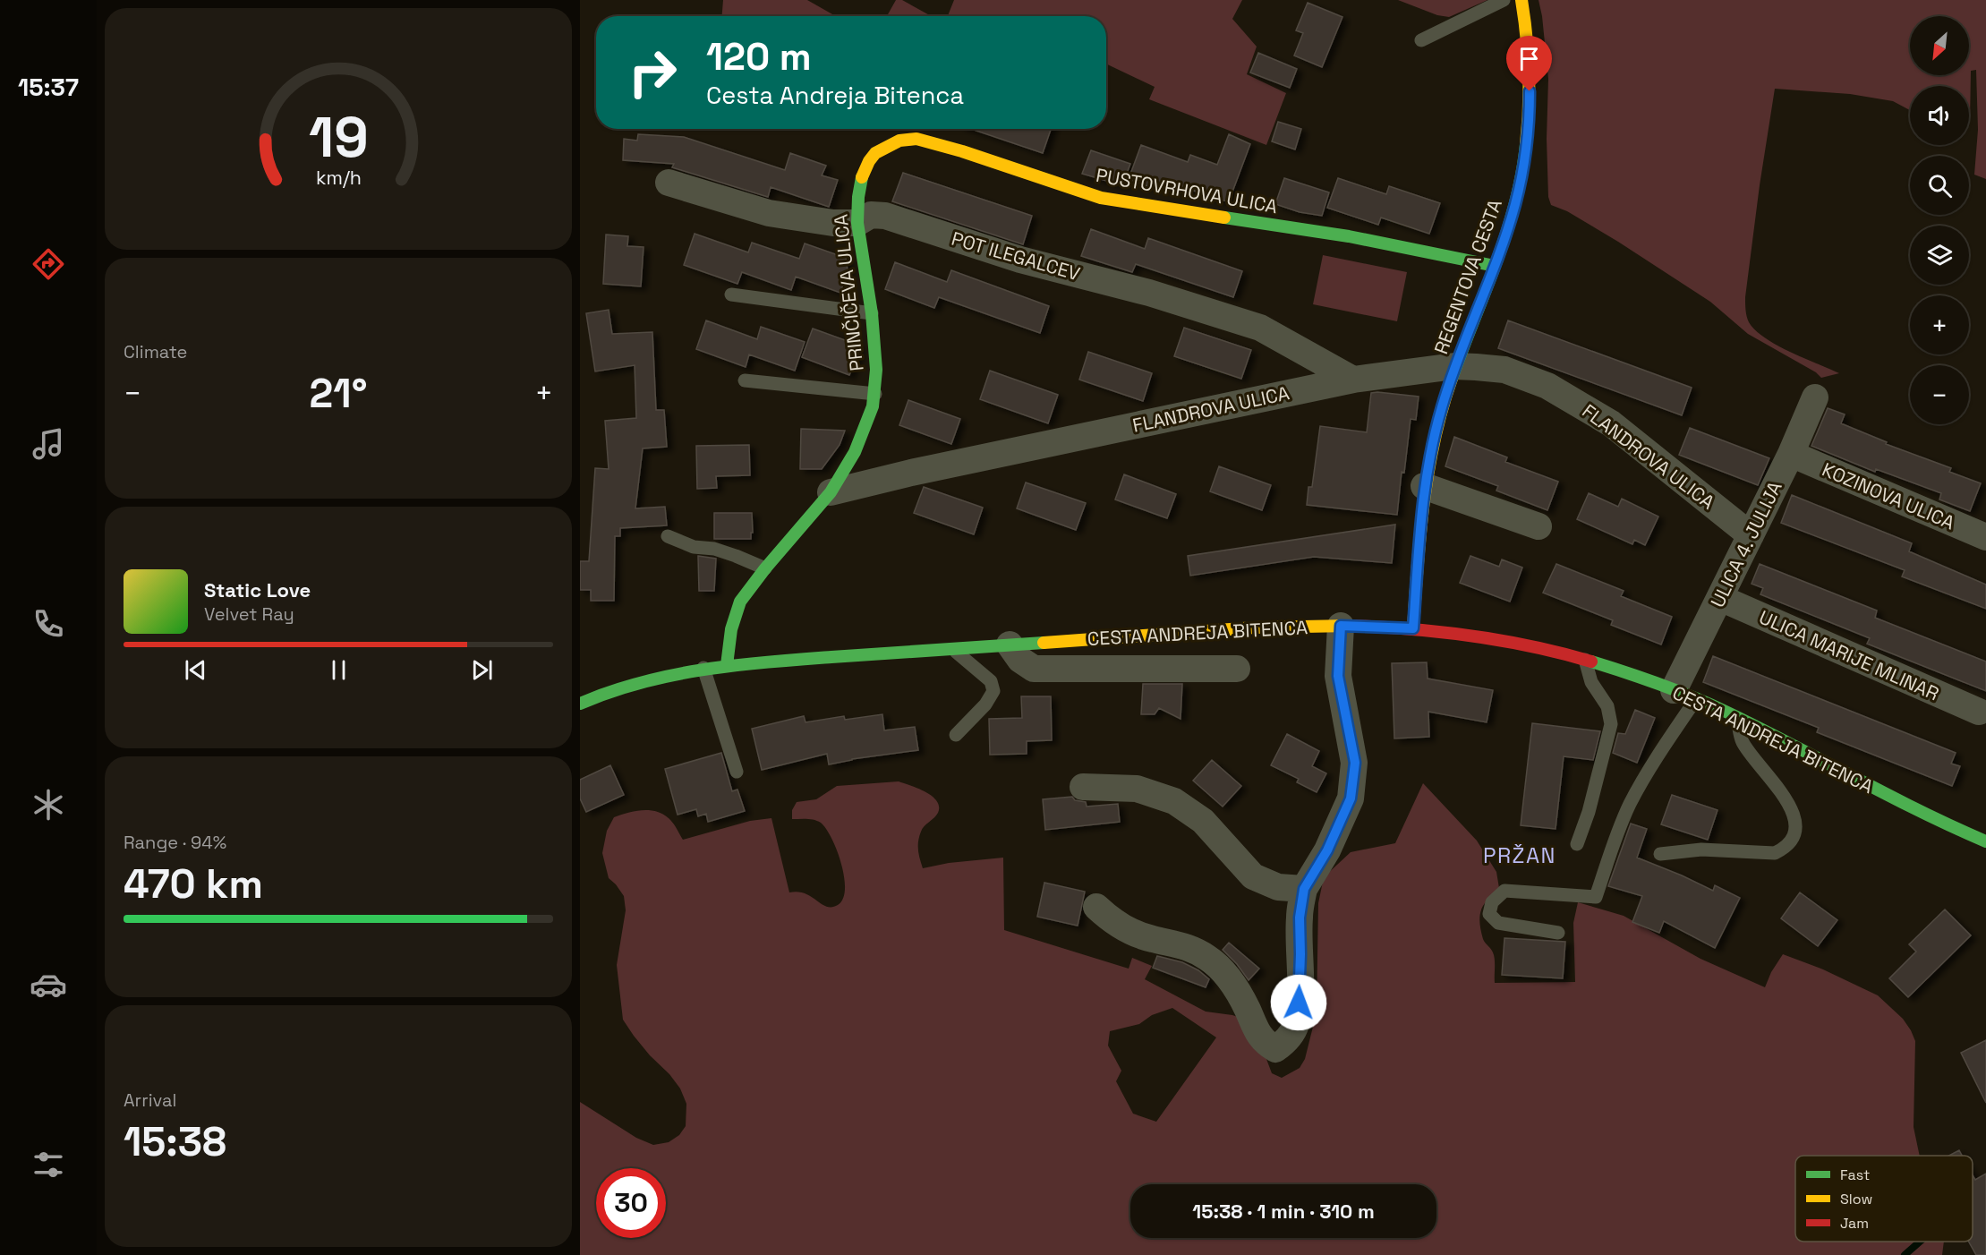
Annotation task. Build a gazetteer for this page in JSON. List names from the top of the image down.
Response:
{
  "streets": {
    "street": [
      "PUSTOVRHOVA ULICA",
      "POT ILEGALCEV",
      "REGENTOVA CESTA",
      "PRINČIČEVA ULICA",
      "FLANDROVA ULICA",
      "KOZINOVA ULICA",
      "ULICA 4. JULIJA",
      "CESTA ANDREJA BITENCA",
      "ULICA MARIJE MLINAR"
    ]
  },
  "crossings": [
    ["PUSTOVRHOVA ULICA", "REGENTOVA CESTA"],
    ["PUSTOVRHOVA ULICA", "PRINČIČEVA ULICA"],
    ["POT ILEGALCEV", "PRINČIČEVA ULICA"],
    ["POT ILEGALCEV", "FLANDROVA ULICA"],
    ["REGENTOVA CESTA", "FLANDROVA ULICA"],
    ["REGENTOVA CESTA", "CESTA ANDREJA BITENCA"],
    ["PRINČIČEVA ULICA", "FLANDROVA ULICA"],
    ["FLANDROVA ULICA", "ULICA 4. JULIJA"],
    ["KOZINOVA ULICA", "ULICA 4. JULIJA"],
    ["ULICA 4. JULIJA", "CESTA ANDREJA BITENCA"],
    ["ULICA 4. JULIJA", "ULICA MARIJE MLINAR"]
  ],
  "districts": ["PRŽAN"],
  "legend": ["Fast", "Slow", "Jam"],
  "north": "bottom left",
  "page": {
    "tabs": "15:37",
    "map_buttons": ["+", "−"],
    "turn": ["120 m", "Cesta Andreja Bitenca"],
    "tile": [
      "Climate",
      ["Range · 94%", "470 km"],
      ["Arrival", "15:38"]
    ],
    "heat": ["−", "21°", "+"],
    "song": ["Static Love", "Velvet Ray"],
    "limit": "30",
    "trip": "15:38 · 1 min · 310 m",
    "gauge": ["19", "km/h"]
  }
}
